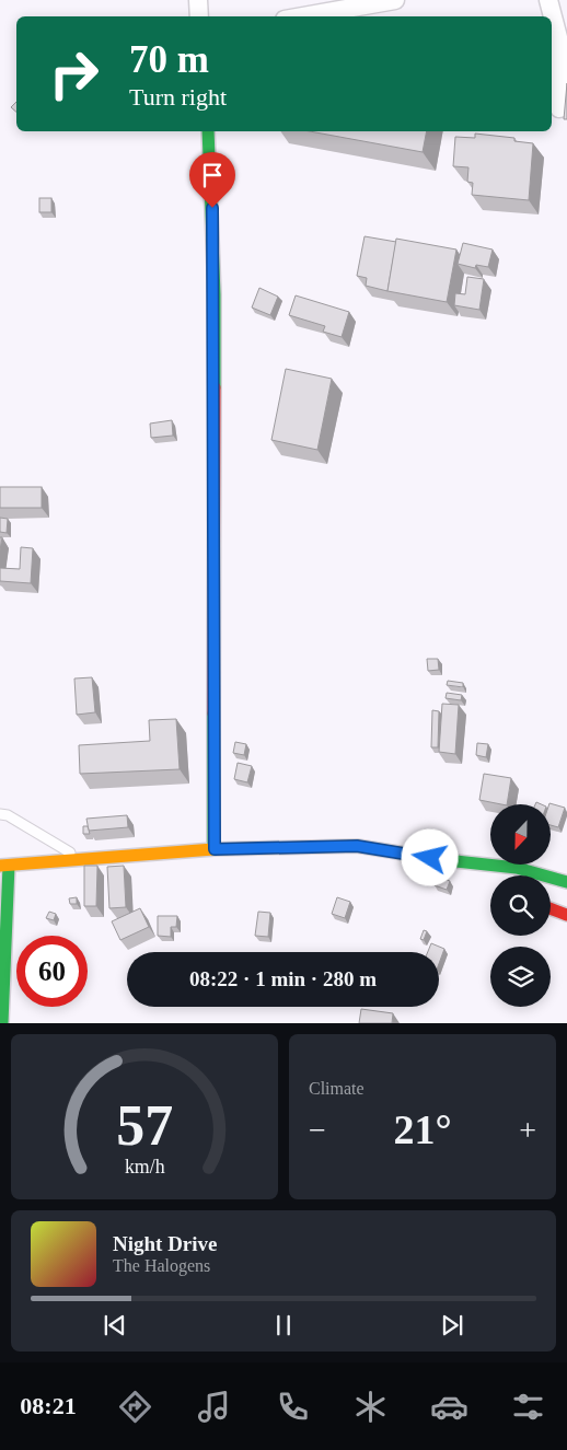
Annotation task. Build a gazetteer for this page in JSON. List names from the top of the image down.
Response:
{
  "north": "bottom",
  "page": {
    "turn": ["70 m", "Turn right"],
    "limit": "60",
    "trip": "08:22 · 1 min · 280 m",
    "tile": "Climate",
    "heat": ["−", "21°", "+"],
    "song": ["Night Drive", "The Halogens"],
    "tabs": "08:21",
    "gauge": ["57", "km/h"]
  }
}
